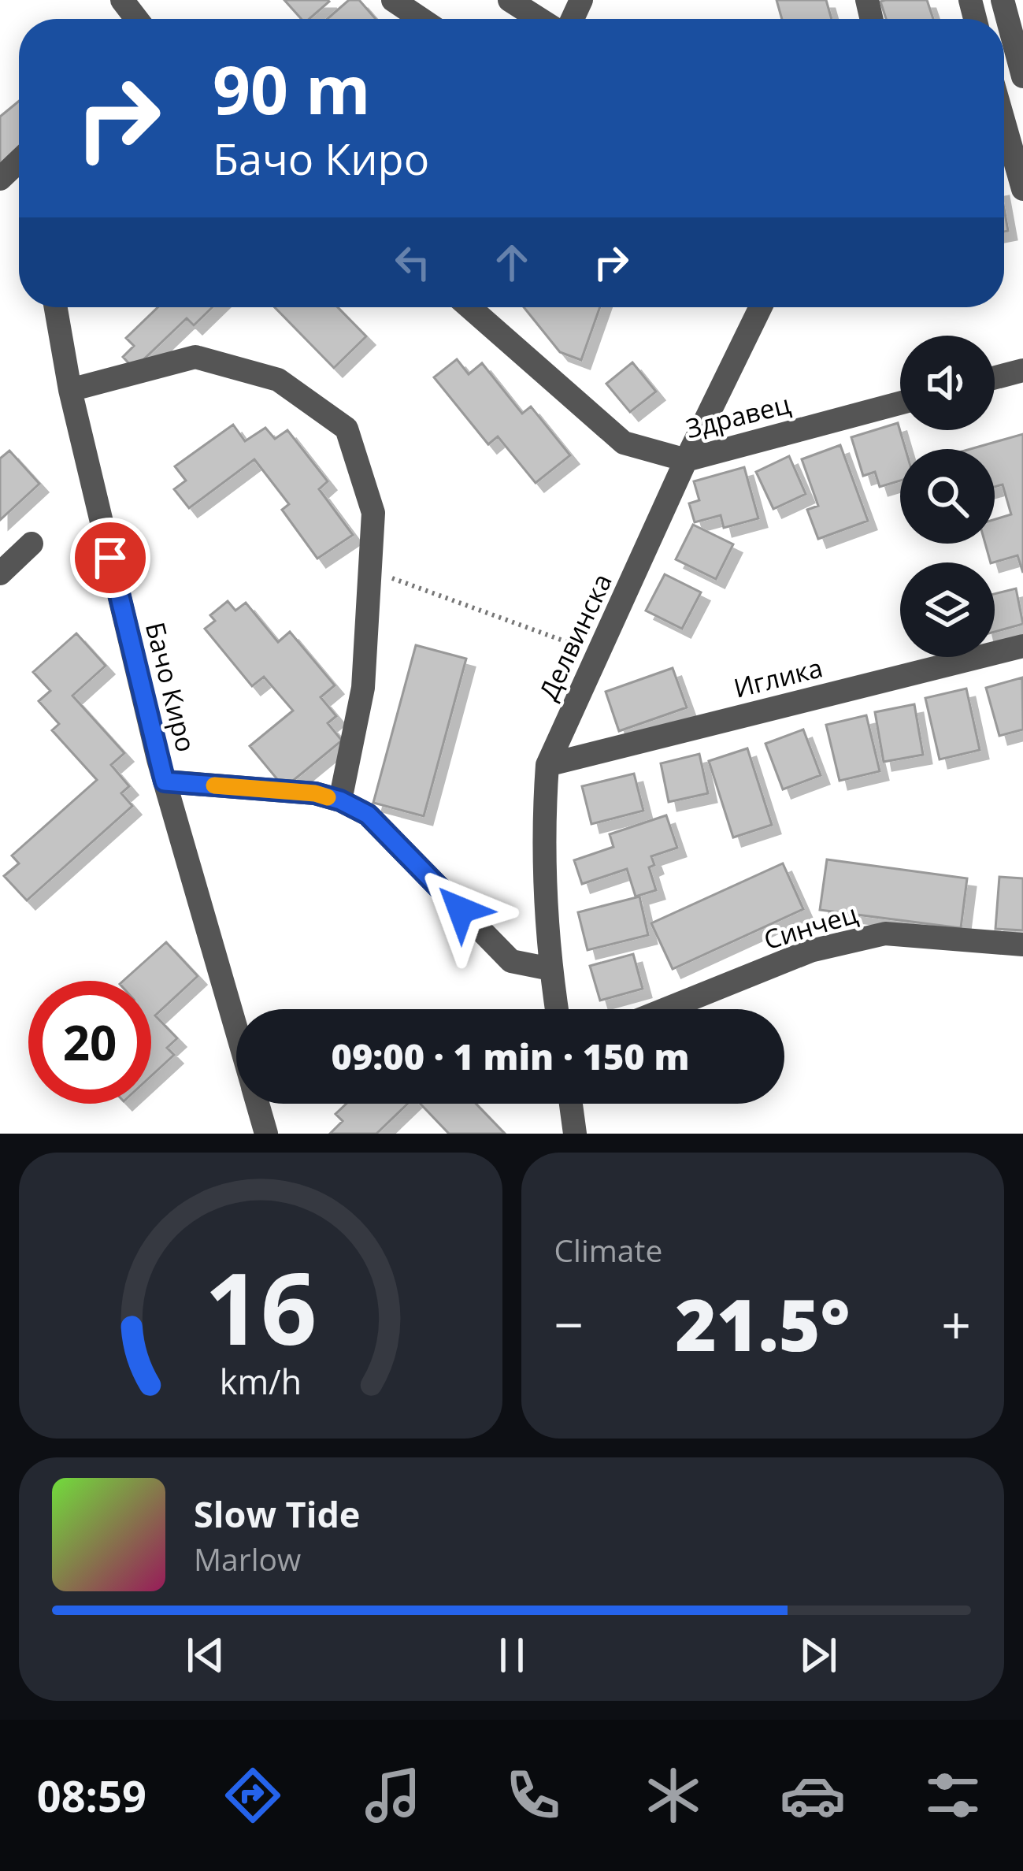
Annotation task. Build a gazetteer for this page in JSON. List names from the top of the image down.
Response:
{
  "streets": {
    "street": [
      "Здравец",
      "Делвинска",
      "Иглика",
      "Бачо Киро",
      "Синчец"
    ]
  },
  "crossings": [
    ["Здравец", "Делвинска"],
    ["Делвинска", "Иглика"]
  ],
  "page": {
    "turn": ["90 m", "Бачо Киро"],
    "limit": "20",
    "trip": "09:00 · 1 min · 150 m",
    "tile": "Climate",
    "heat": ["−", "21.5°", "+"],
    "song": ["Slow Tide", "Marlow"],
    "tabs": "08:59",
    "gauge": ["16", "km/h"]
  }
}
